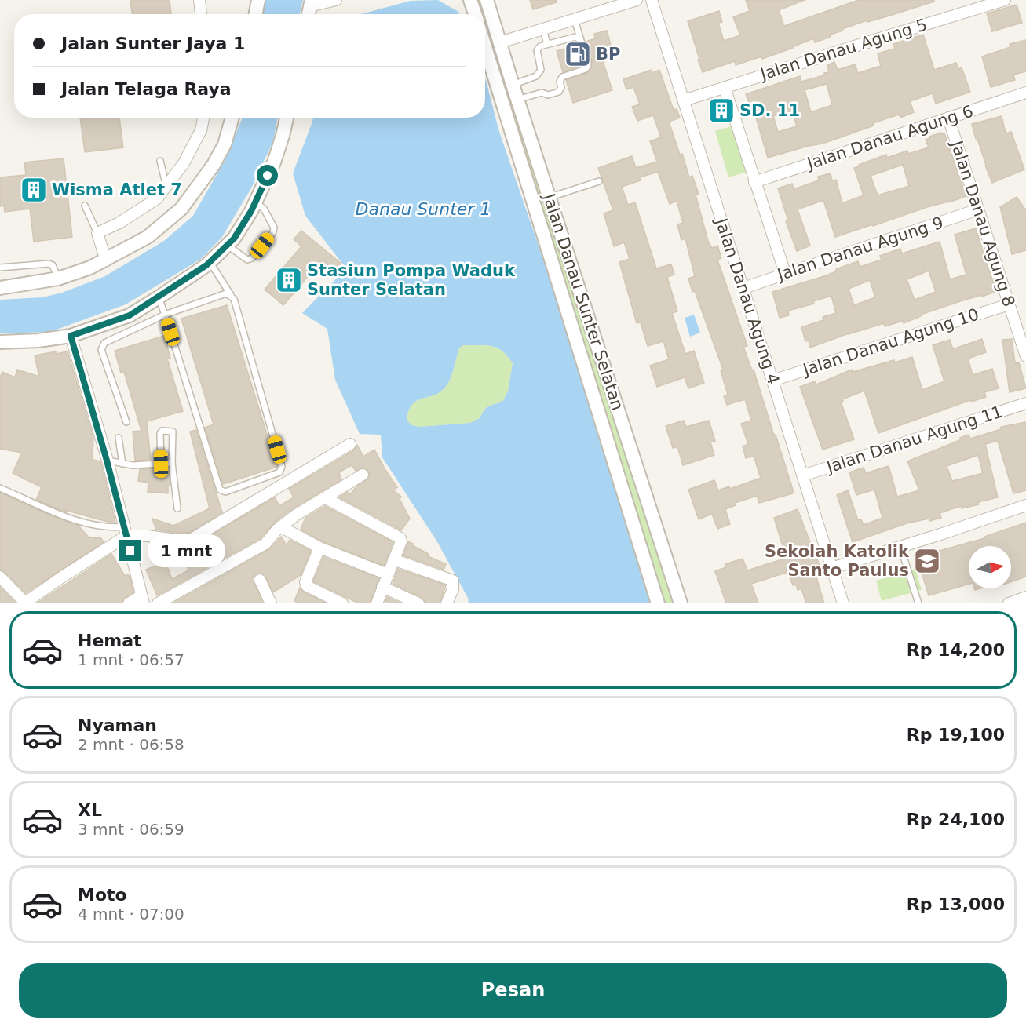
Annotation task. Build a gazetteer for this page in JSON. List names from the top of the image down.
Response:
{
  "streets": {
    "street": [
      "Jalan Danau Agung 5",
      "Jalan Danau Agung 6",
      "Jalan Danau Agung 8",
      "Jalan Danau Agung 9",
      "Jalan Danau Agung 4",
      "Jalan Danau Sunter Selatan",
      "Jalan Danau Agung 10",
      "Jalan Danau Agung 11"
    ]
  },
  "crossings": [
    ["Jalan Danau Agung 5", "Jalan Danau Agung 4"],
    ["Jalan Danau Agung 6", "Jalan Danau Agung 8"],
    ["Jalan Danau Agung 8", "Jalan Danau Agung 9"],
    ["Jalan Danau Agung 8", "Jalan Danau Agung 10"],
    ["Jalan Danau Agung 9", "Jalan Danau Agung 4"],
    ["Jalan Danau Agung 4", "Jalan Danau Agung 10"],
    ["Jalan Danau Agung 4", "Jalan Danau Agung 11"]
  ],
  "water": ["Danau Sunter 1"],
  "places": {
    "fuel station": ["BP"],
    "building": ["SD. 11", "Wisma Atlet 7", "Stasiun Pompa Waduk Sunter Selatan"],
    "school or university": ["Sekolah Katolik Santo Paulus"]
  },
  "north": "right",
  "page": {
    "banner": ["Jalan Sunter Jaya 1", "Jalan Telaga Raya"],
    "bubble": "1 mnt",
    "list": [
      {
        "name": "Hemat",
        "note": "1 mnt · 06:57",
        "value": "Rp 14,200"
      },
      {
        "name": "Nyaman",
        "note": "2 mnt · 06:58",
        "value": "Rp 19,100"
      },
      {
        "name": "XL",
        "note": "3 mnt · 06:59",
        "value": "Rp 24,100"
      },
      {
        "name": "Moto",
        "note": "4 mnt · 07:00",
        "value": "Rp 13,000"
      }
    ],
    "buttons": "Pesan"
  }
}
